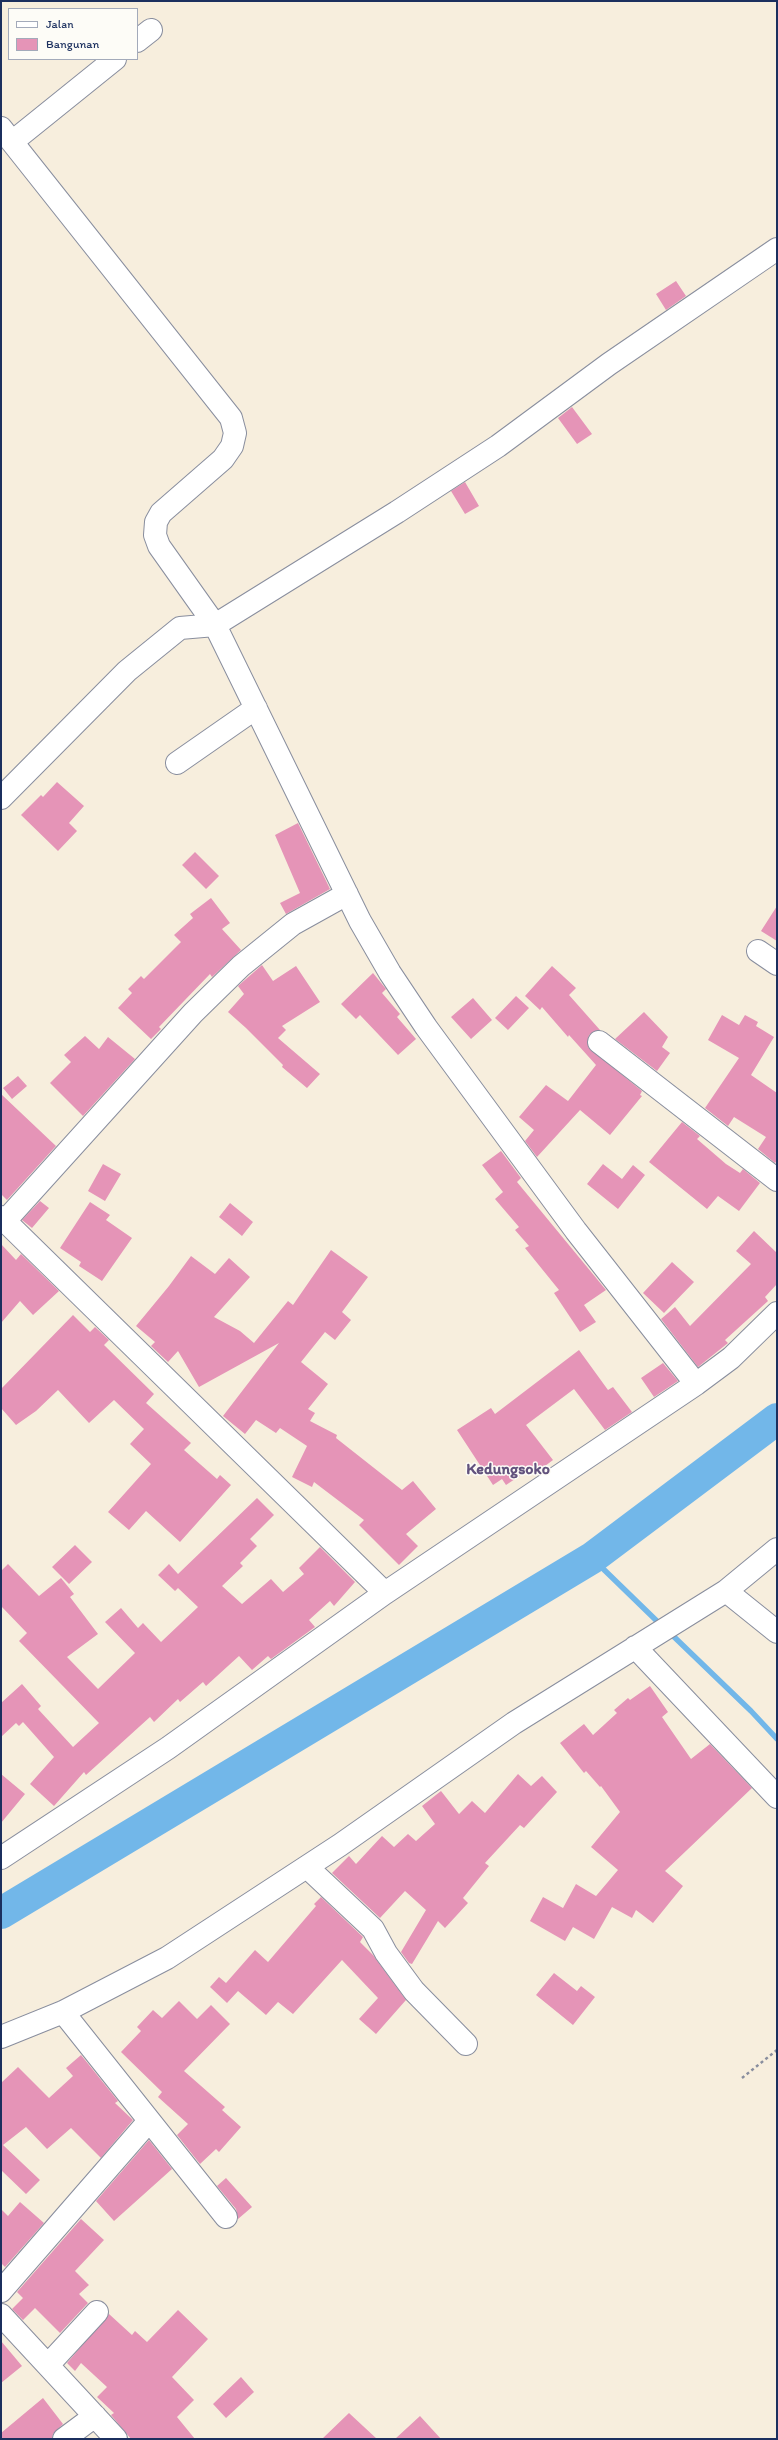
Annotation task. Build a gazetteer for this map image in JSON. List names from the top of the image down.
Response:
{
  "districts": ["Kedungsoko"],
  "legend": ["Jalan", "Bangunan"]
}
